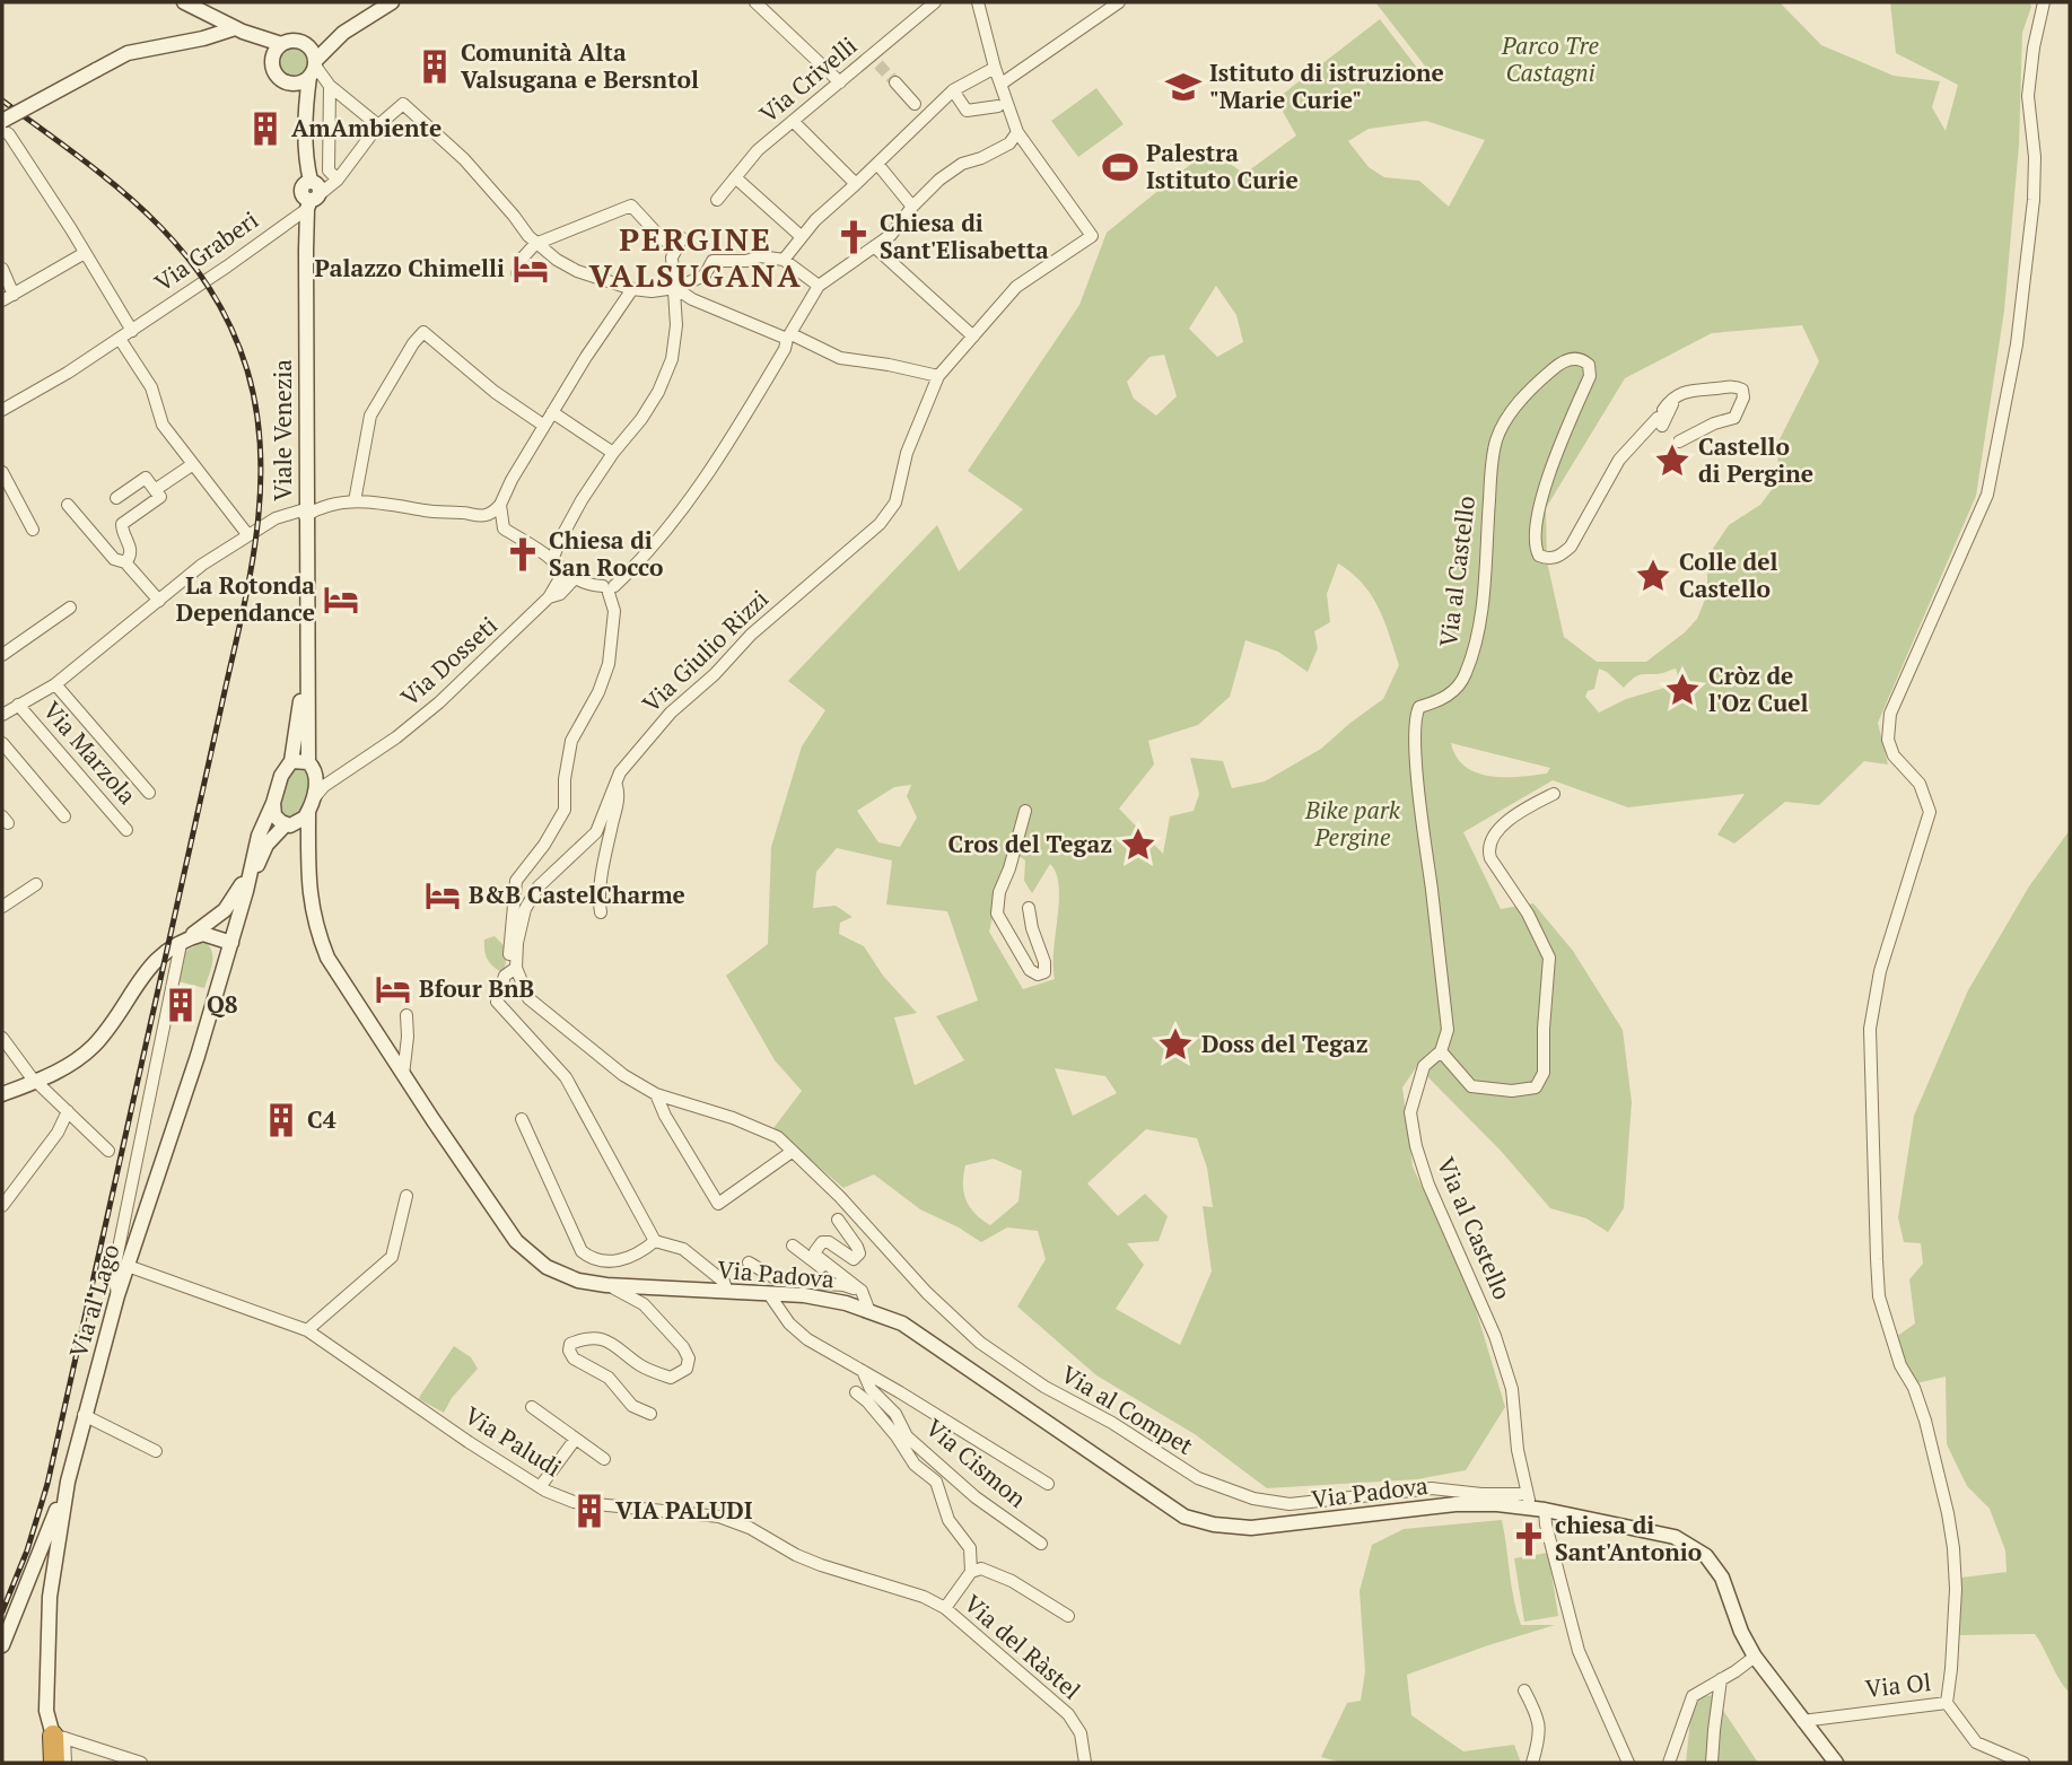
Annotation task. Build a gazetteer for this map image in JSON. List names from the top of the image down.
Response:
{
  "streets": {
    "main road": ["Viale Venezia", "Via Padova", "Via al Lago"],
    "street": [
      "Via Crivelli",
      "Via Graberi",
      "Via al Castello",
      "Via Giulio Rizzi",
      "Via Dosseti",
      "Via Marzola",
      "Via al Compet",
      "Via Paludi",
      "Via Cismon",
      "Via del Ràstel",
      "Via Ol"
    ]
  },
  "crossings": [
    ["Via Graberi", "Viale Venezia"],
    ["Viale Venezia", "Via Dosseti"],
    ["Viale Venezia", "Via Marzola"],
    ["Viale Venezia", "Via Padova"],
    ["Viale Venezia", "Via al Lago"],
    ["Via al Castello", "Via Padova"],
    ["Via al Castello", "Via al Compet"],
    ["Via Giulio Rizzi", "Via al Compet"],
    ["Via Dosseti", "Via Padova"],
    ["Via Padova", "Via al Compet"],
    ["Via Padova", "Via Cismon"],
    ["Via Padova", "Via Ol"],
    ["Via al Lago", "Via Paludi"],
    ["Via Paludi", "Via del Ràstel"]
  ],
  "districts": ["PERGINE VALSUGANA"],
  "parks": ["Parco Tre Castagni", "Bike park Pergine"],
  "places": {
    "building": [
      "Comunità Alta Valsugana e Bersntol",
      "AmAmbiente",
      "Q8",
      "C4",
      "VIA PALUDI"
    ],
    "school or university": ["Istituto di istruzione \"Marie Curie\""],
    "sports": ["Palestra Istituto Curie"],
    "church": ["Chiesa di Sant'Elisabetta", "Chiesa di San Rocco", "chiesa di Sant'Antonio"],
    "hotel": [
      "Palazzo Chimelli",
      "La Rotonda Dependance",
      "B&B CastelCharme",
      "Bfour BnB"
    ],
    "place": [
      "Castello di Pergine",
      "Colle del Castello",
      "Cròz de l'Oz Cuel",
      "Cros del Tegaz",
      "Doss del Tegaz"
    ]
  }
}
